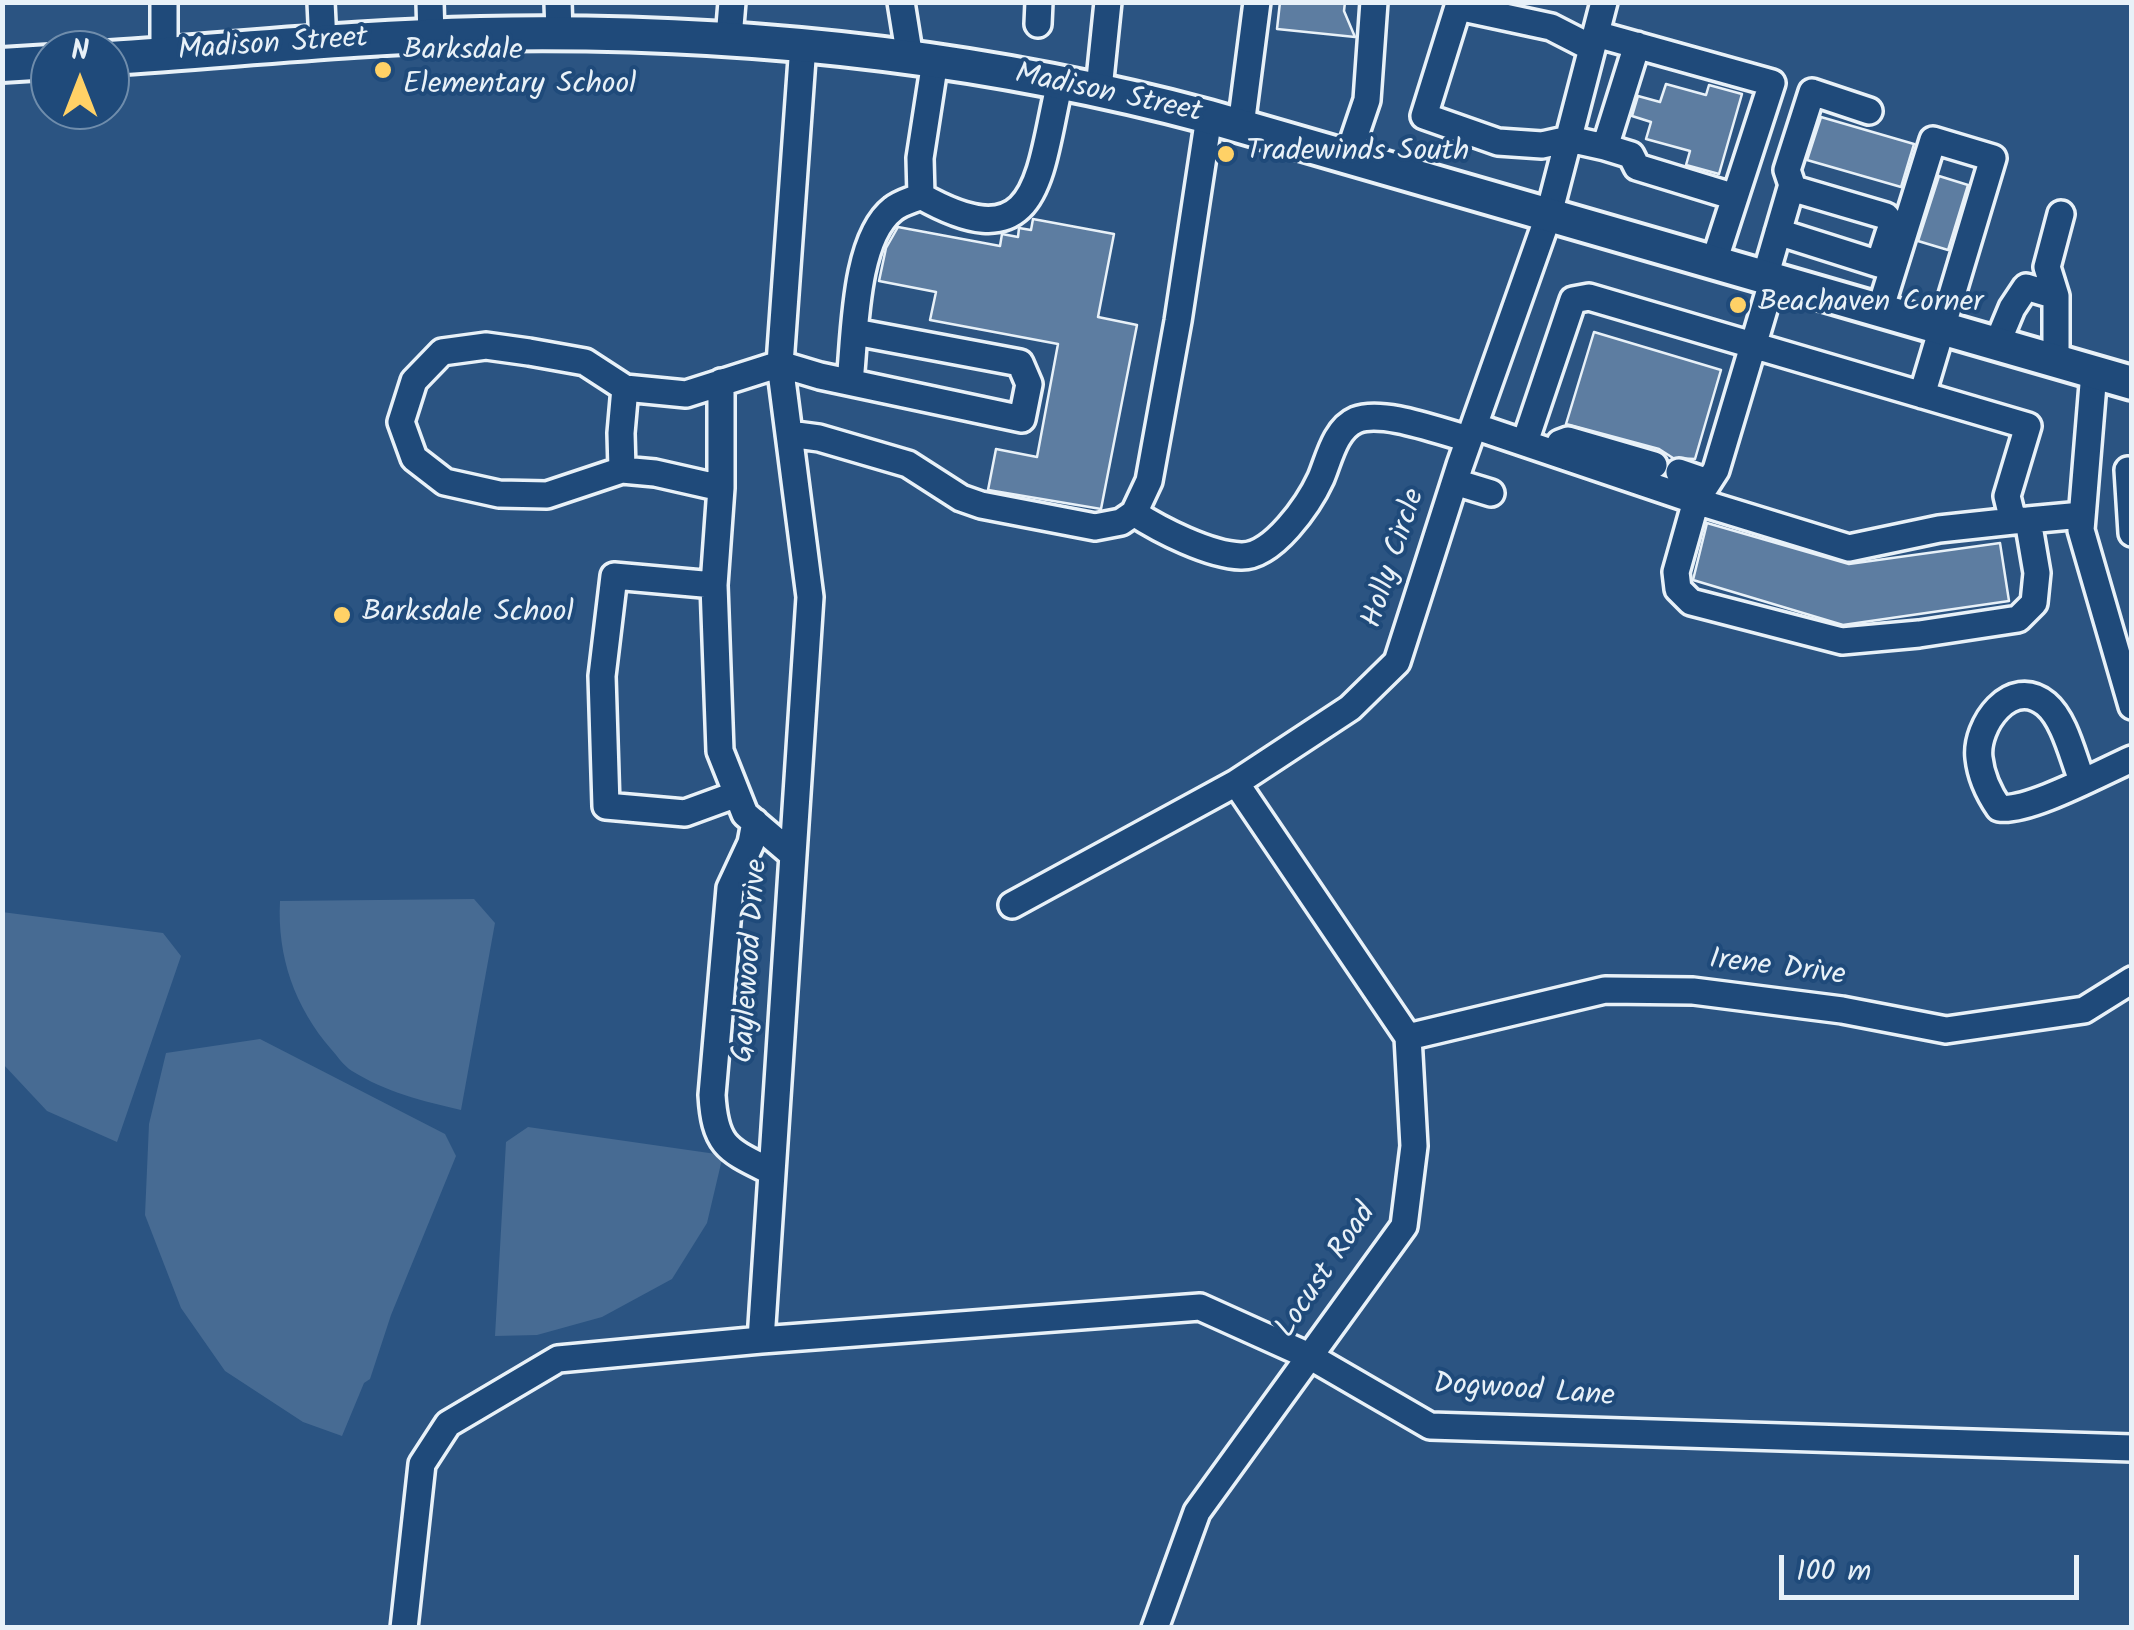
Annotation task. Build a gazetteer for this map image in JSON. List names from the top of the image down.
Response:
{
  "streets": {
    "main road": ["Madison Street"],
    "street": [
      "Holly Circle",
      "Gaylewood Drive",
      "Irene Drive",
      "Locust Road",
      "Dogwood Lane"
    ]
  },
  "crossings": [
    ["Madison Street", "Holly Circle"],
    ["Madison Street", "Gaylewood Drive"],
    ["Gaylewood Drive", "Dogwood Lane"],
    ["Irene Drive", "Locust Road"],
    ["Locust Road", "Dogwood Lane"]
  ],
  "places": [
    "Barksdale Elementary School",
    "Tradewinds South",
    "Beachaven Corner",
    "Barksdale School"
  ],
  "scale_bar": "100 m",
  "north": "top"
}
